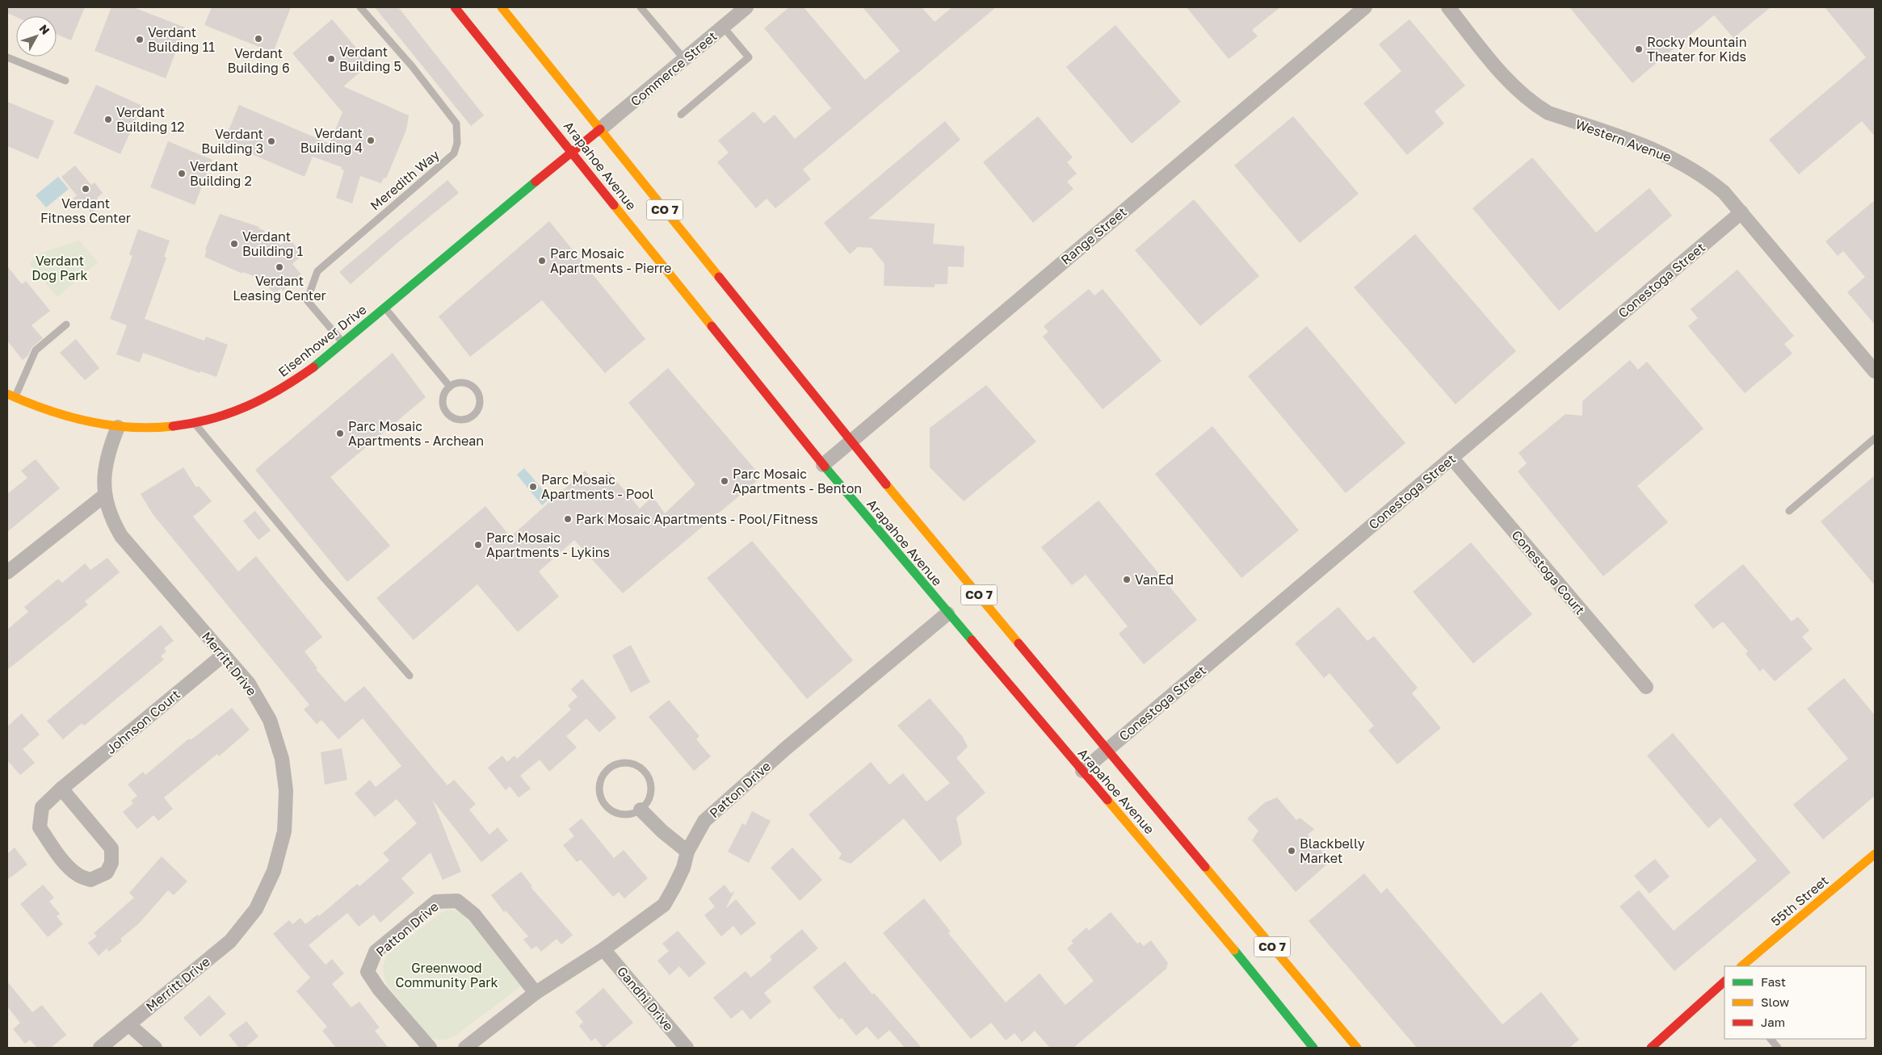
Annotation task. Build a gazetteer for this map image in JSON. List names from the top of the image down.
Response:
{
  "streets": {
    "main road": [
      "Arapahoe Avenue",
      "CO 7",
      "Eisenhower Drive",
      "55th Street"
    ],
    "street": [
      "Commerce Street",
      "Western Avenue",
      "Range Street",
      "Conestoga Street",
      "Conestoga Court",
      "Merritt Drive",
      "Johnson Court",
      "Patton Drive",
      "Gandhi Drive"
    ],
    "lane": ["Meredith Way"]
  },
  "crossings": [
    ["Commerce Street", "Arapahoe Avenue"],
    ["Commerce Street", "Eisenhower Drive"],
    ["Western Avenue", "Conestoga Street"],
    ["Arapahoe Avenue", "Range Street"],
    ["Arapahoe Avenue", "Conestoga Street"],
    ["Arapahoe Avenue", "Eisenhower Drive"],
    ["Arapahoe Avenue", "Patton Drive"],
    ["Meredith Way", "Eisenhower Drive"],
    ["Conestoga Street", "Conestoga Court"],
    ["Eisenhower Drive", "Merritt Drive"],
    ["Merritt Drive", "Johnson Court"],
    ["Patton Drive", "Gandhi Drive"]
  ],
  "parks": ["Verdant Dog Park", "Greenwood Community Park"],
  "places": [
    "Verdant Building 6",
    "Verdant Building 11",
    "Rocky Mountain Theater for Kids",
    "Verdant Building 5",
    "Verdant Building 12",
    "Verdant Building 4",
    "Verdant Building 3",
    "Verdant Building 2",
    "Verdant Fitness Center",
    "Verdant Building 1",
    "Parc Mosaic Apartments - Pierre",
    "Verdant Leasing Center",
    "Parc Mosaic Apartments - Archean",
    "Parc Mosaic Apartments - Benton",
    "Parc Mosaic Apartments - Pool",
    "Park Mosaic Apartments - Pool/Fitness",
    "Parc Mosaic Apartments - Lykins",
    "VanEd",
    "Blackbelly Market"
  ],
  "legend": ["Fast", "Slow", "Jam"],
  "north": "top right"
}
